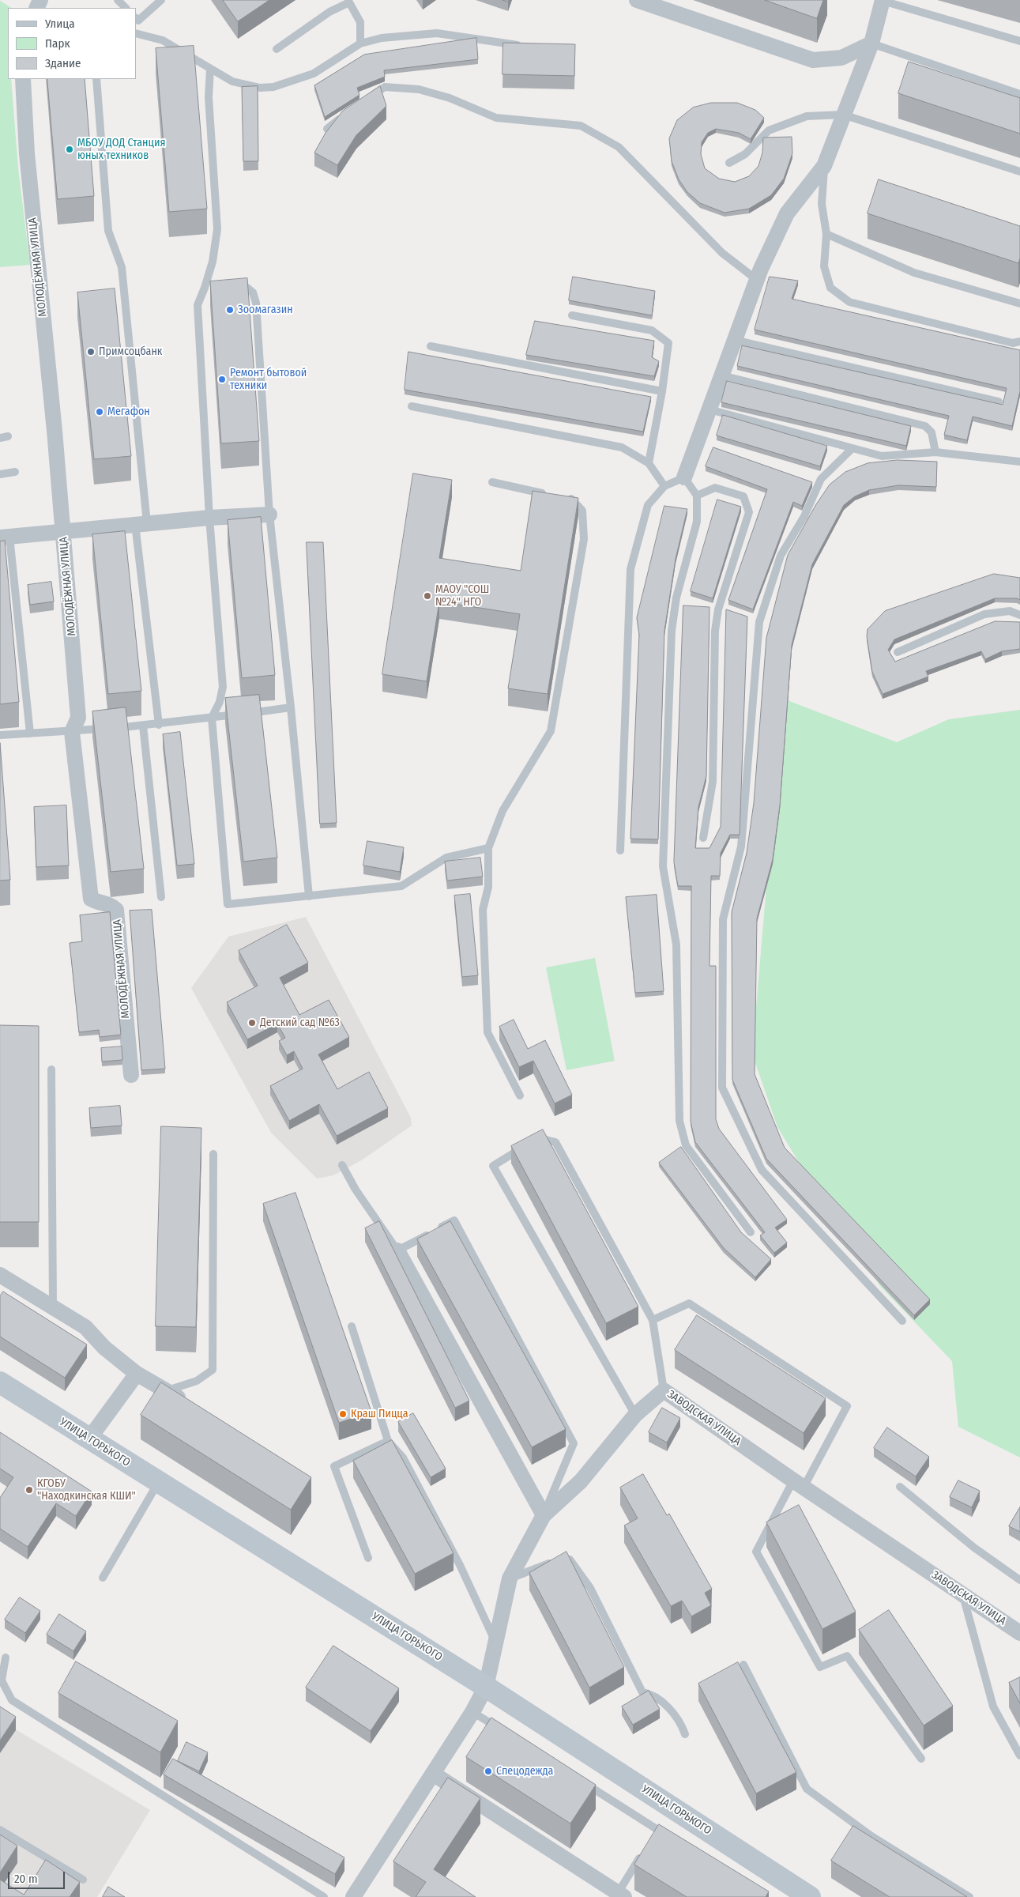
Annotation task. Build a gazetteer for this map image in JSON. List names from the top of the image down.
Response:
{
  "streets": {
    "main road": ["УЛИЦА ГОРЬКОГО"],
    "street": ["МОЛОДЁЖНАЯ УЛИЦА", "ЗАВОДСКАЯ УЛИЦА"]
  },
  "crossings": [
    ["ЗАВОДСКАЯ УЛИЦА", "УЛИЦА ГОРЬКОГО"]
  ],
  "places": [
    "МБОУ ДОД Станция юных техников",
    "Зоомагазин",
    "Примсоцбанк",
    "Ремонт бытовой техники",
    "Мегафон",
    "МАОУ \"СОШ №24\" НГО",
    "Детский сад №63",
    "Краш Пицца",
    "КГОБУ \"Находкинская КШИ\"",
    "Спецодежда"
  ],
  "legend": ["Улица", "Парк", "Здание"],
  "scale_bar": "20 m"
}
